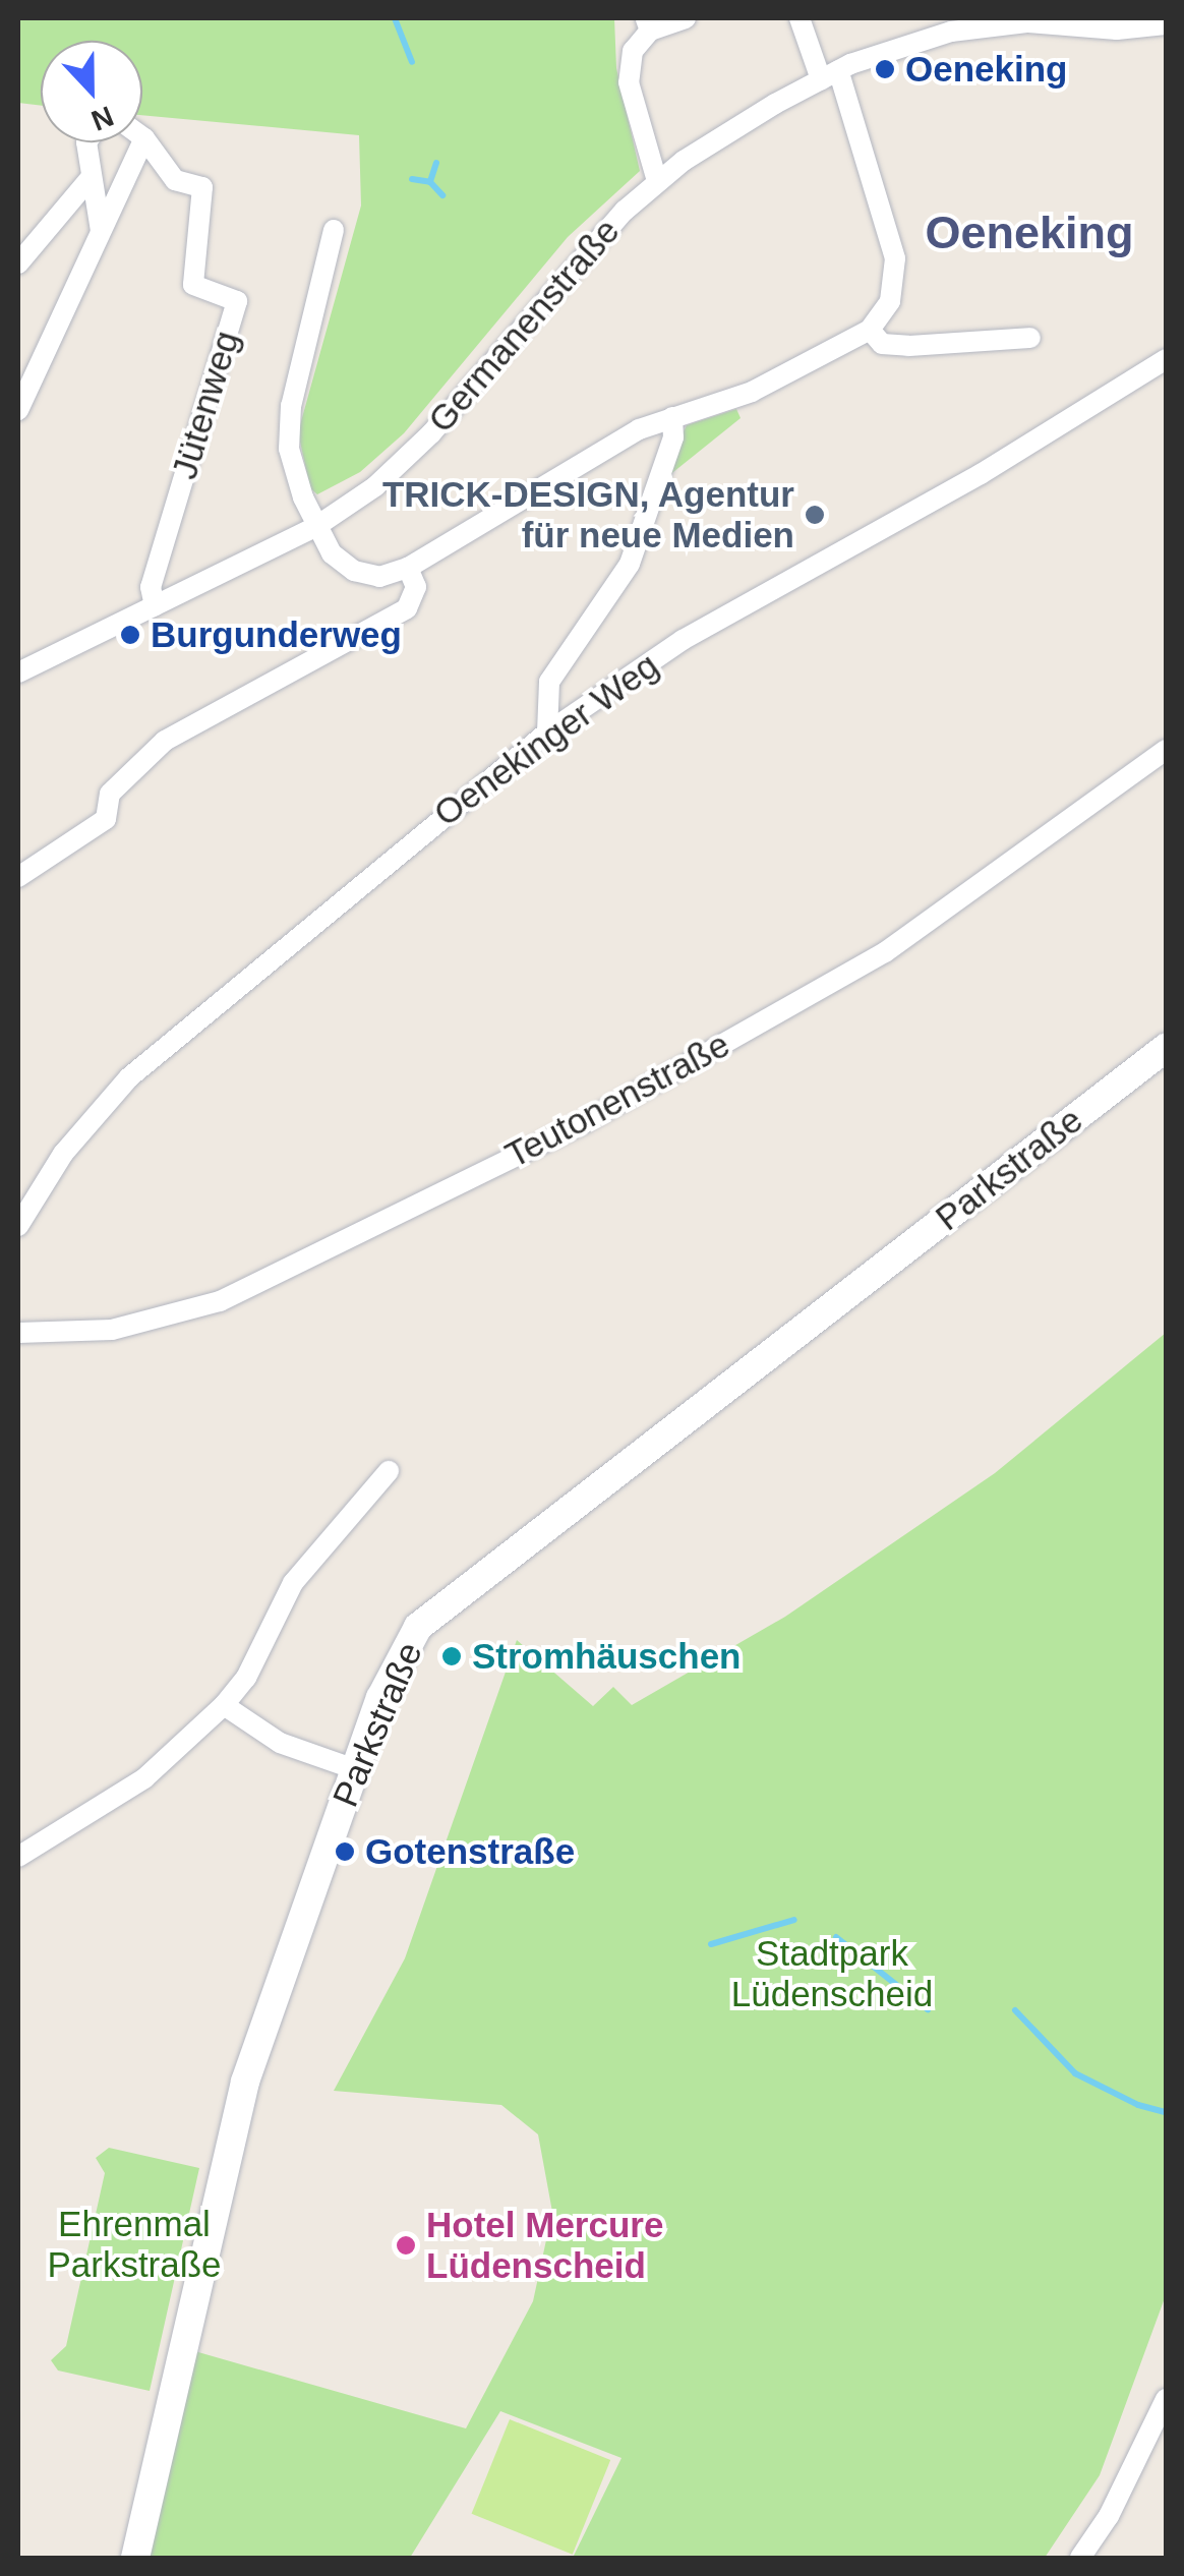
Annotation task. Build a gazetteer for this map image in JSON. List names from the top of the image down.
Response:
{
  "streets": {
    "street": [
      "Germanenstraße",
      "Jütenweg",
      "Oenekinger Weg",
      "Teutonenstraße",
      "Parkstraße"
    ]
  },
  "crossings": [
    ["Germanenstraße", "Jütenweg"]
  ],
  "districts": ["Oeneking"],
  "parks": ["Stadtpark Lüdenscheid", "Ehrenmal Parkstraße"],
  "places": [
    "Oeneking",
    "TRICK-DESIGN, Agentur für neue Medien",
    "Burgunderweg",
    "Stromhäuschen",
    "Gotenstraße",
    "Hotel Mercure Lüdenscheid"
  ],
  "north": "bottom"
}
